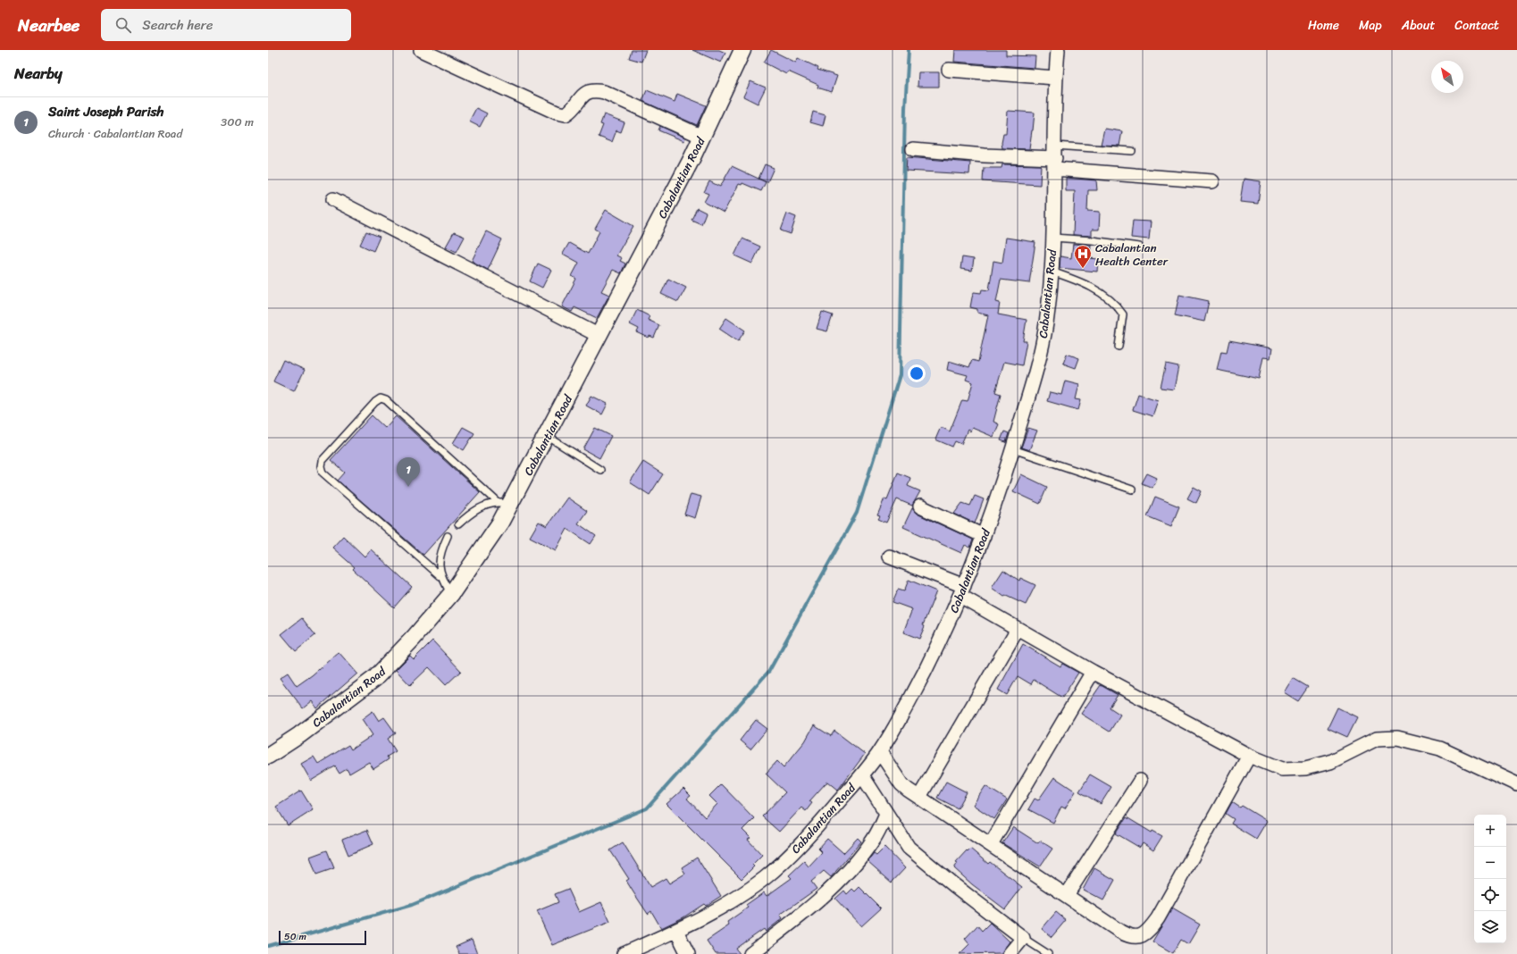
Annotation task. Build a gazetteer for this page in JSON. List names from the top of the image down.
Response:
{
  "streets": {
    "street": ["Cabalantian Road"]
  },
  "places": {
    "hospital": ["Cabalantian Health Center"]
  },
  "scale_bar": "50 m",
  "north": "top left",
  "page": {
    "header": "Nearbee",
    "search": "Search here",
    "nav": [
      "Home",
      "Map",
      "About",
      "Contact"
    ],
    "heading": "Nearby",
    "list": [
      {
        "mark": "1",
        "name": "Saint Joseph Parish",
        "note": "Church · Cabalantian Road",
        "value": "300 m"
      }
    ],
    "pins": "1",
    "map_buttons": ["+", "−"],
    "scale": "50 m"
  }
}
